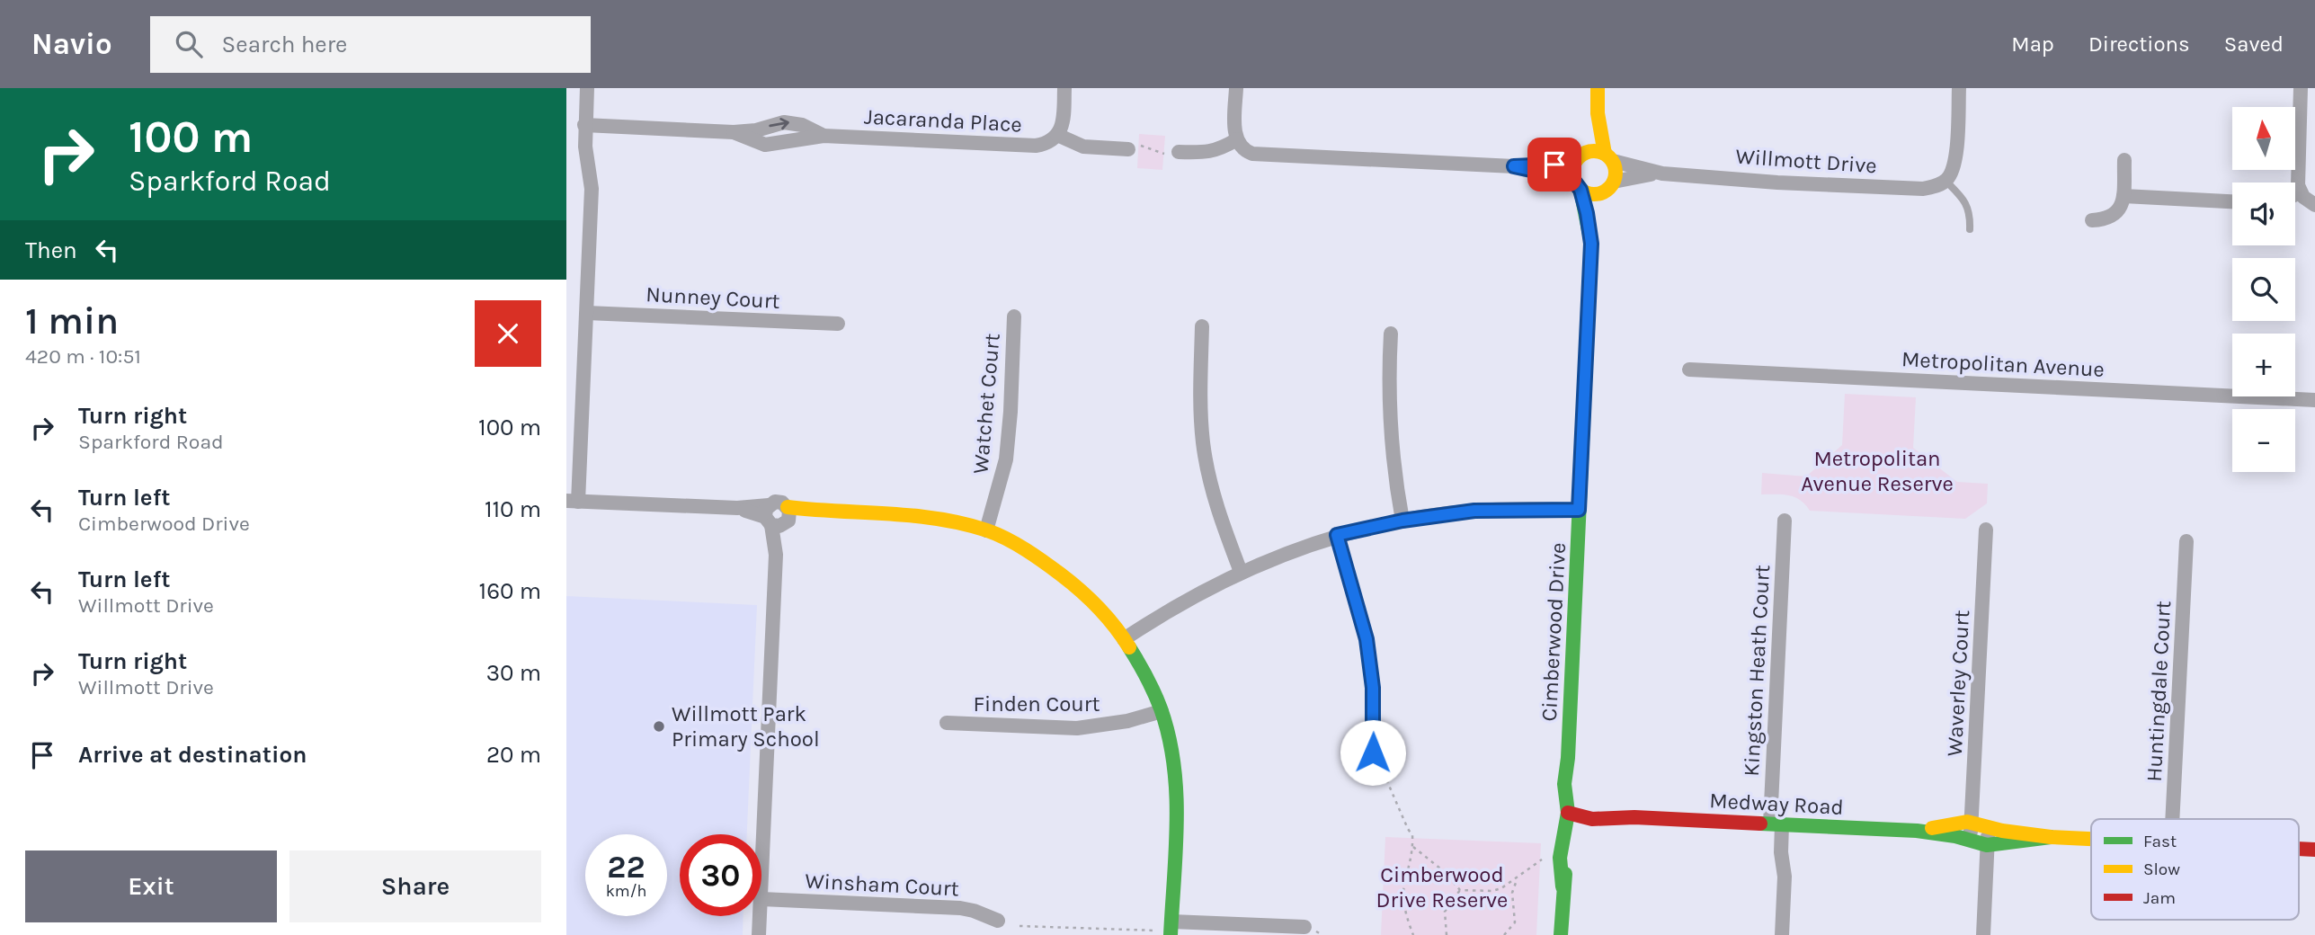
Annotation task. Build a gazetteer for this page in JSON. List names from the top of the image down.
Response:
{
  "streets": {
    "street": [
      "Jacaranda Place",
      "Willmott Drive",
      "Nunney Court",
      "Metropolitan Avenue",
      "Watchet Court",
      "Cimberwood Drive",
      "Kingston Heath Court",
      "Waverley Court",
      "Huntingdale Court",
      "Finden Court",
      "Medway Road",
      "Winsham Court"
    ]
  },
  "crossings": [
    ["Willmott Drive", "Cimberwood Drive"],
    ["Cimberwood Drive", "Medway Road"],
    ["Kingston Heath Court", "Medway Road"],
    ["Waverley Court", "Medway Road"]
  ],
  "parks": ["Metropolitan Avenue Reserve", "Cimberwood Drive Reserve"],
  "places": ["Willmott Park Primary School"],
  "legend": ["Fast", "Slow", "Jam"],
  "north": "top",
  "page": {
    "header": "Navio",
    "search": "Search here",
    "nav": ["Map", "Directions", "Saved"],
    "turn": ["100 m", "Sparkford Road"],
    "map_buttons": ["+", "−"],
    "then": "Then",
    "heading": ["1 min", "420 m · 10:51"],
    "list": [
      {
        "name": "Turn right",
        "note": "Sparkford Road",
        "value": "100 m"
      },
      {
        "name": "Turn left",
        "note": "Cimberwood Drive",
        "value": "110 m"
      },
      {
        "name": "Turn left",
        "note": "Willmott Drive",
        "value": "160 m"
      },
      {
        "name": "Turn right",
        "note": "Willmott Drive",
        "value": "30 m"
      },
      {
        "name": "Arrive at destination",
        "value": "20 m"
      }
    ],
    "speed": "22 km/h",
    "limit": "30",
    "buttons": ["Exit", "Share"]
  }
}
